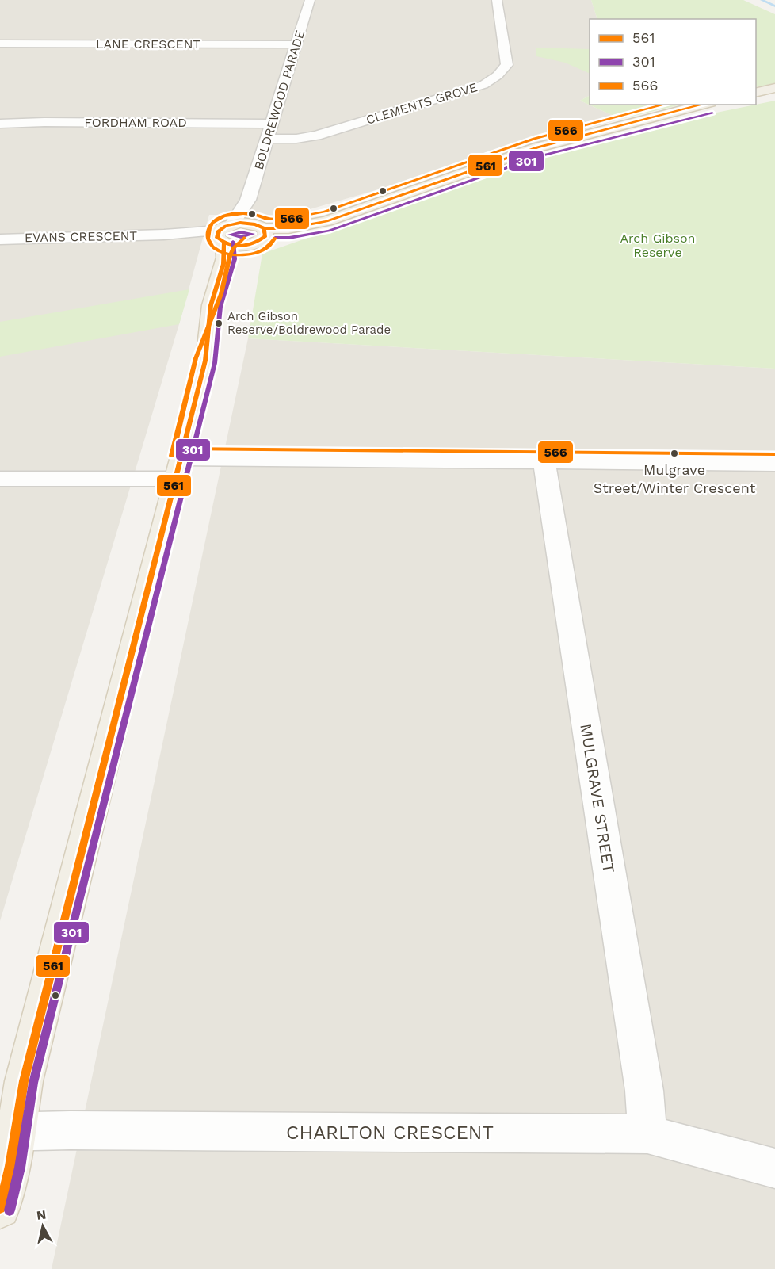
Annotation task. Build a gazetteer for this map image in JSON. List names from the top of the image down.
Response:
{
  "streets": {
    "street": [
      "LANE CRESCENT",
      "BOLDREWOOD PARADE",
      "CLEMENTS GROVE",
      "FORDHAM ROAD",
      "EVANS CRESCENT",
      "MULGRAVE STREET",
      "CHARLTON CRESCENT"
    ]
  },
  "crossings": [
    ["LANE CRESCENT", "BOLDREWOOD PARADE"],
    ["BOLDREWOOD PARADE", "CLEMENTS GROVE"],
    ["BOLDREWOOD PARADE", "FORDHAM ROAD"],
    ["BOLDREWOOD PARADE", "EVANS CRESCENT"],
    ["MULGRAVE STREET", "CHARLTON CRESCENT"]
  ],
  "parks": ["Arch Gibson Reserve"],
  "places": ["Arch Gibson Reserve/Boldrewood Parade", "Mulgrave Street/Winter Crescent"],
  "lines": ["transit line 561", "transit line 566", "transit line 301"],
  "legend": ["561", "301", "566"],
  "north": "top"
}
